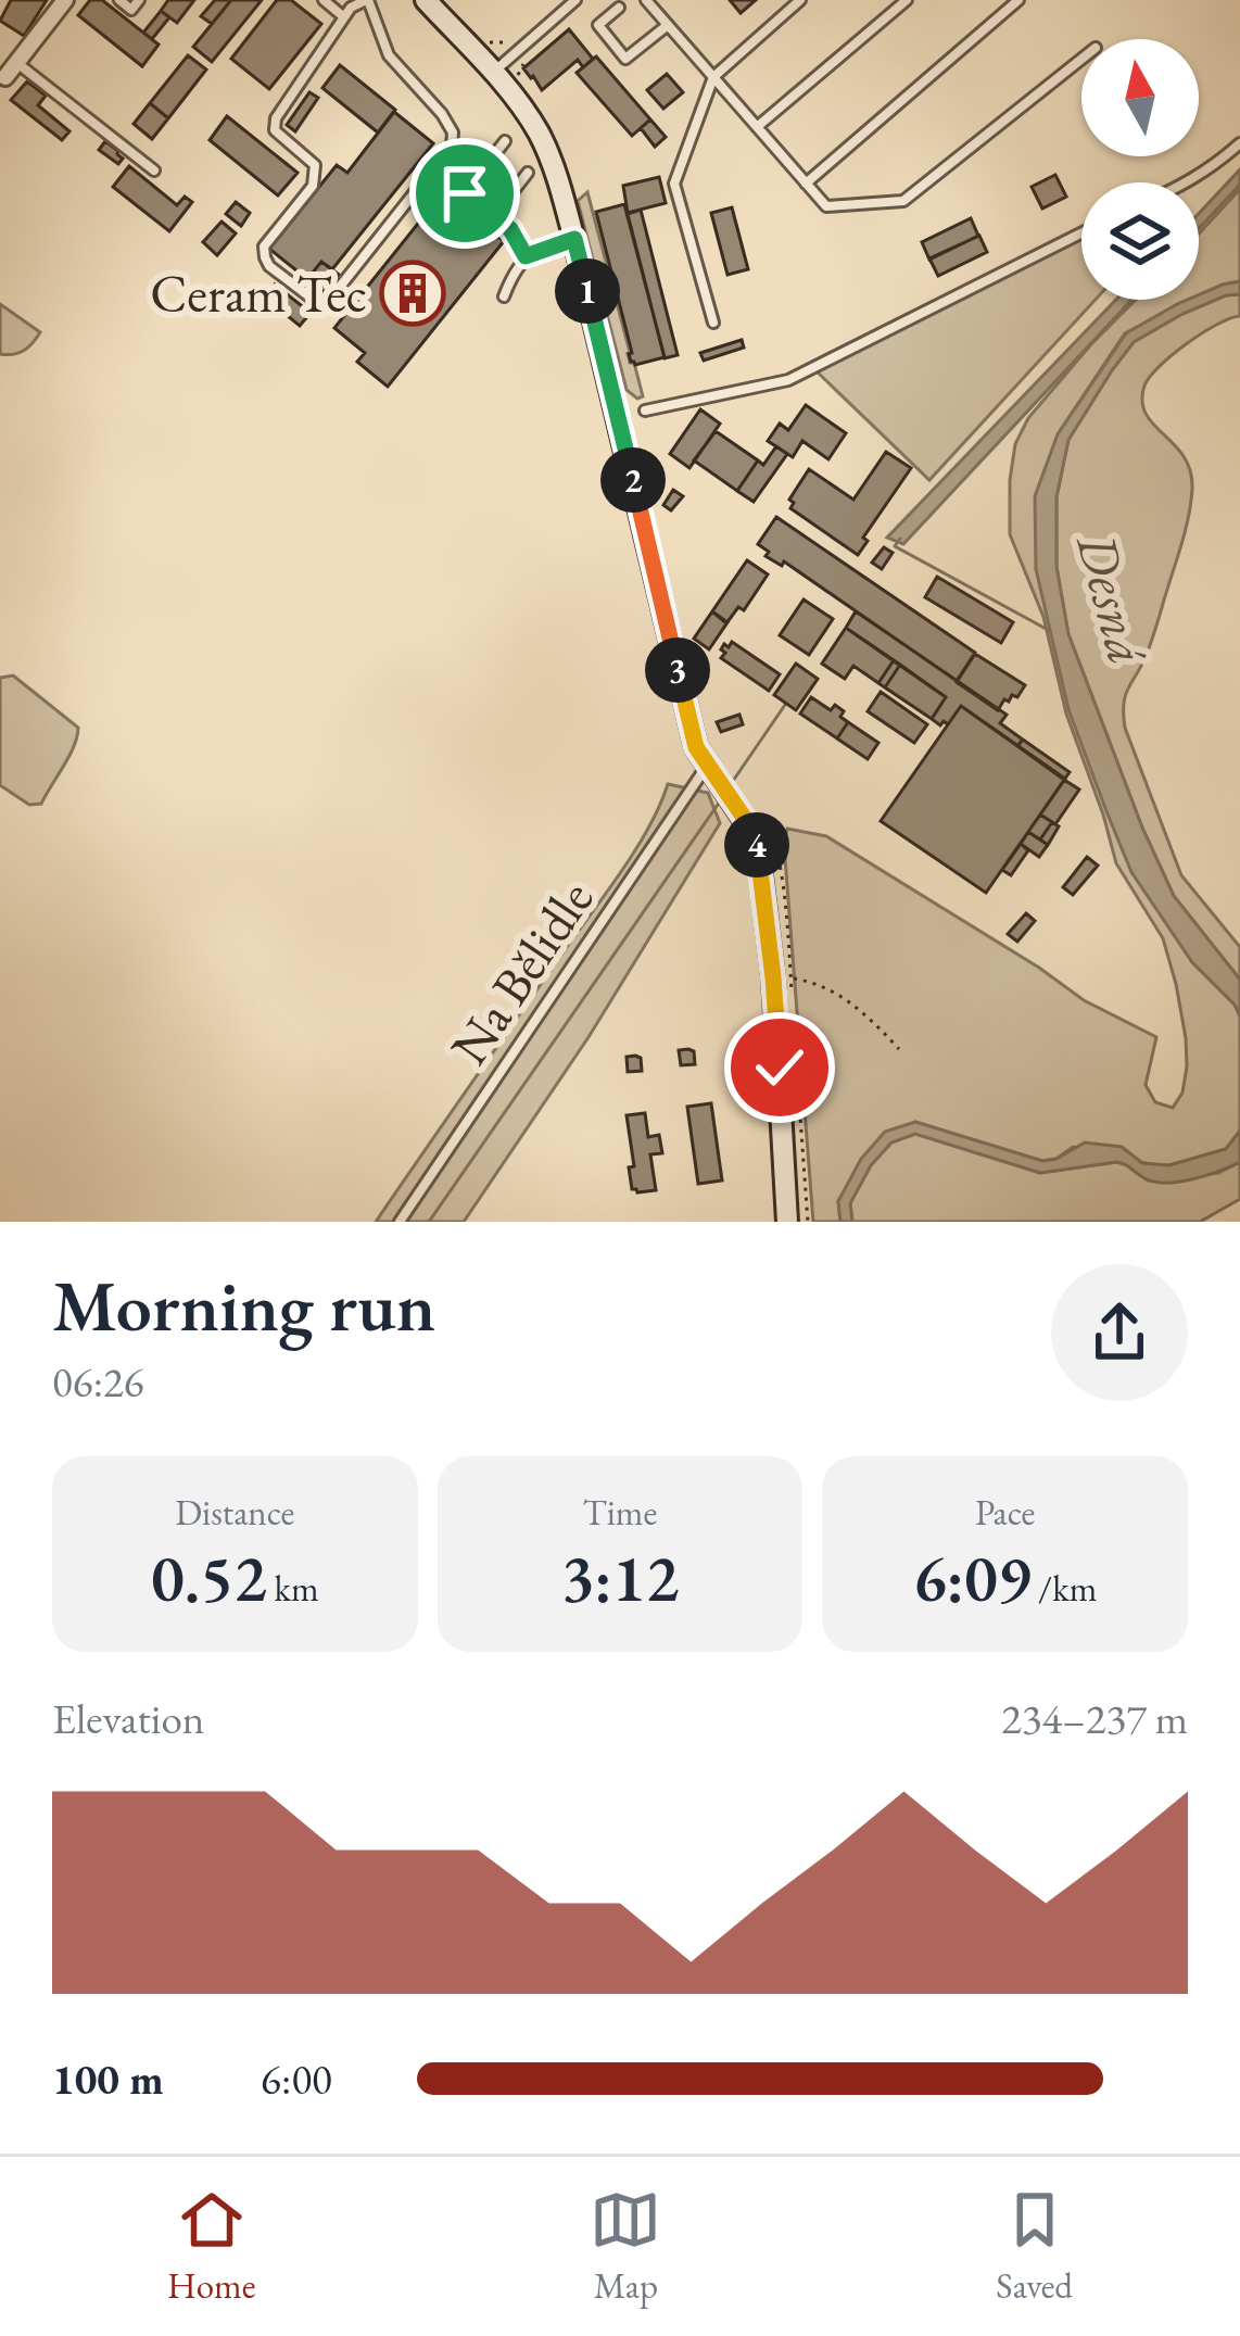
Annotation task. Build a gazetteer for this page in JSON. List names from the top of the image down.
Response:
{
  "streets": {
    "lane": ["Na Bělidle"]
  },
  "water": ["Desná"],
  "places": {
    "building": ["Ceram Tec"]
  },
  "north": "top",
  "page": {
    "pins": [
      "1",
      "2",
      "3",
      "4"
    ],
    "heading": ["Morning run", "06:26"],
    "stats": [
      ["Distance", "0.52 km"],
      ["Time", "3:12"],
      ["Pace", "6:09 /km"]
    ],
    "chart": ["Elevation", "234–237 m"],
    "list": [
      {
        "name": "100 m",
        "note": "6:00"
      }
    ],
    "tabs": ["Home", "Map", "Saved"]
  }
}
